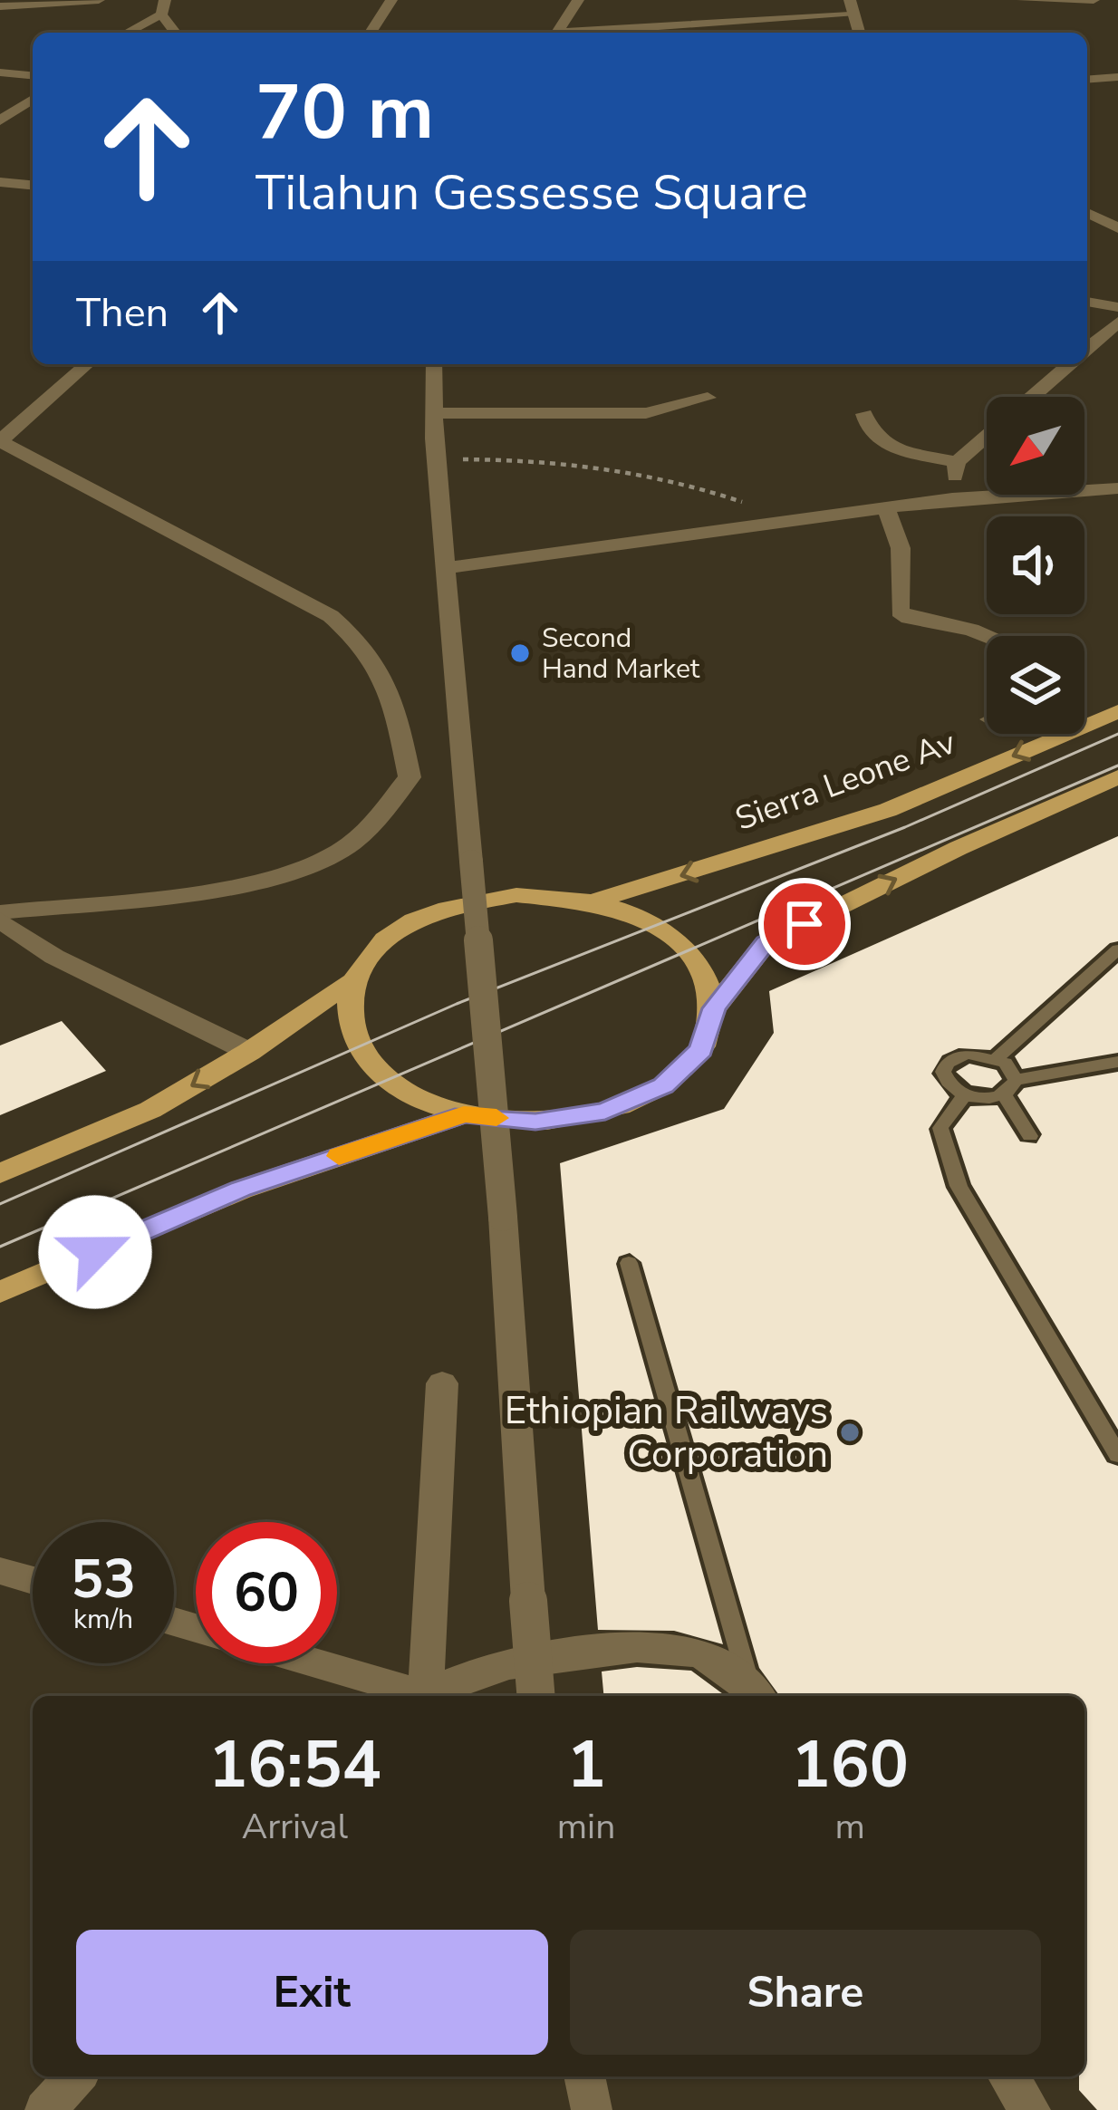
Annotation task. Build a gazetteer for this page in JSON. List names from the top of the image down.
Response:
{
  "streets": {
    "main road": ["Sierra Leone Av"]
  },
  "places": ["Second Hand Market", "Ethiopian Railways Corporation"],
  "north": "bottom left",
  "page": {
    "turn": ["70 m", "Tilahun Gessesse Square"],
    "then": "Then",
    "speed": "53 km/h",
    "limit": "60",
    "eta": [
      "16:54",
      "Arrival",
      "1",
      "min",
      "160",
      "m"
    ],
    "buttons": ["Exit", "Share"]
  }
}
